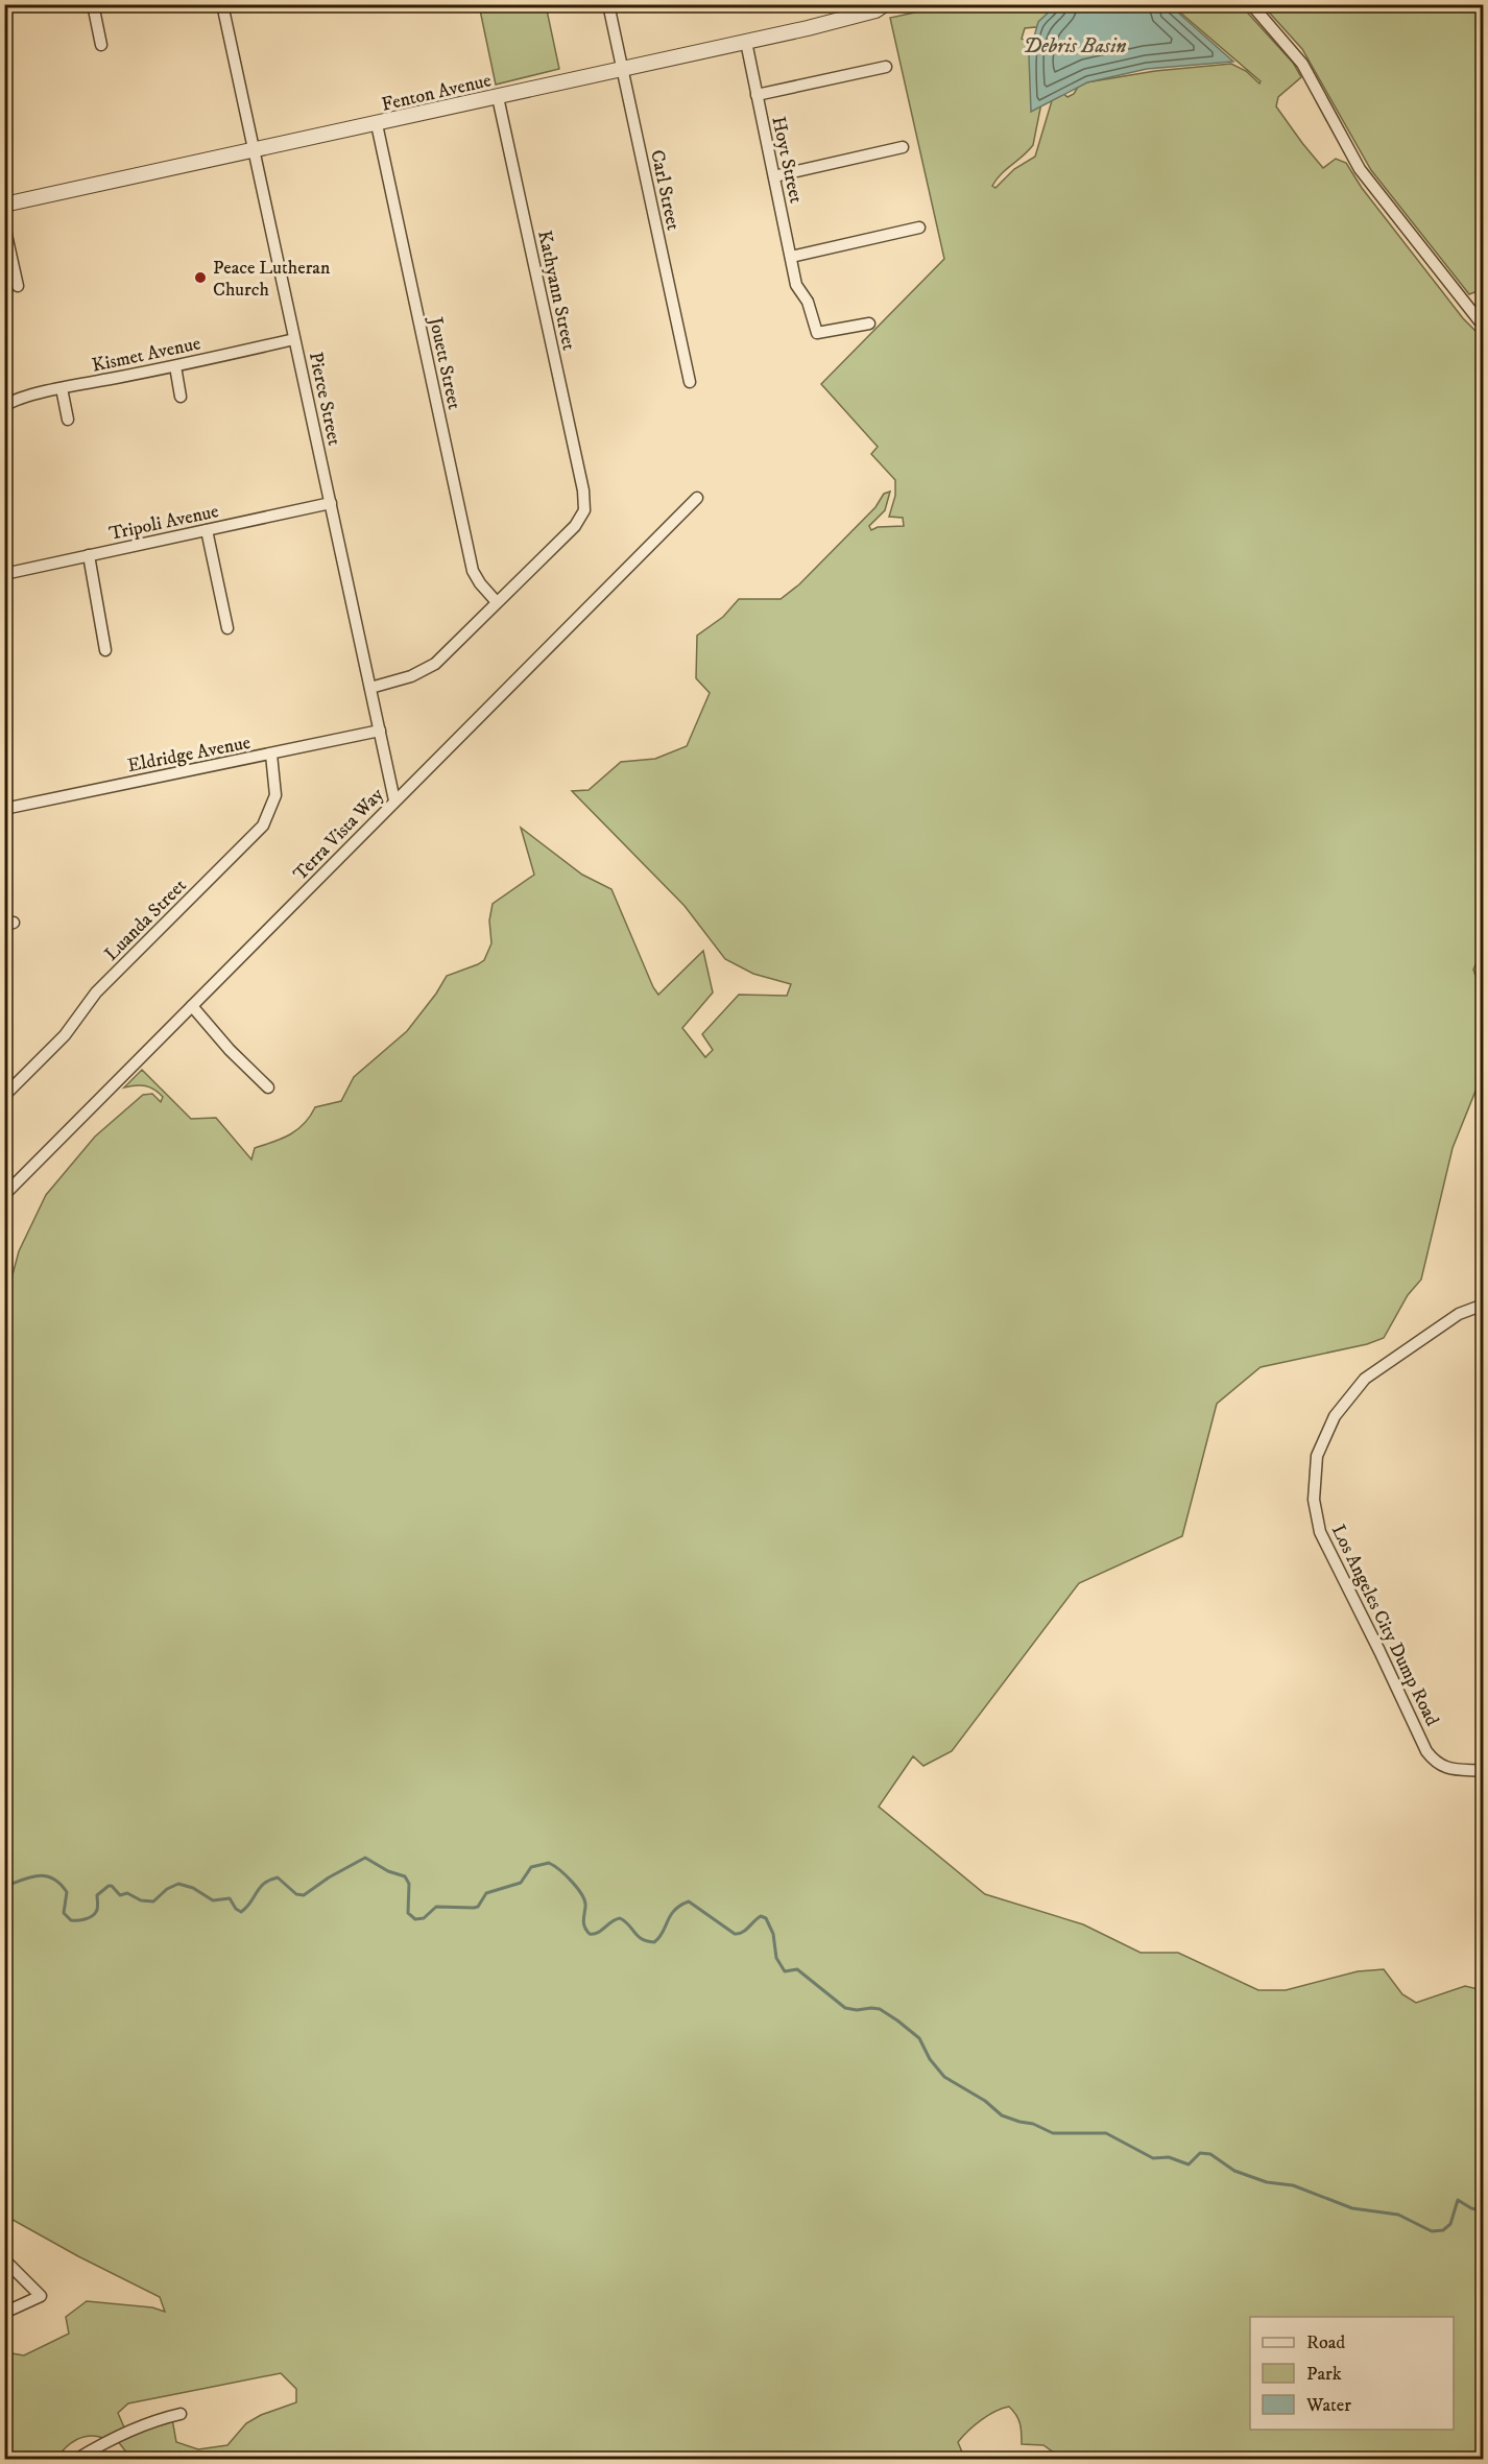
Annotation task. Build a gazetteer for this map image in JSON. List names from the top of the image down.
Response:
{
  "streets": {
    "street": [
      "Fenton Avenue",
      "Hoyt Street",
      "Carl Street",
      "Kathyann Street",
      "Kismet Avenue",
      "Jouett Street",
      "Pierce Street",
      "Tripoli Avenue",
      "Eldridge Avenue",
      "Terra Vista Way",
      "Luanda Street",
      "Los Angeles City Dump Road"
    ]
  },
  "crossings": [
    ["Fenton Avenue", "Hoyt Street"],
    ["Fenton Avenue", "Carl Street"],
    ["Fenton Avenue", "Kathyann Street"],
    ["Fenton Avenue", "Jouett Street"],
    ["Fenton Avenue", "Pierce Street"],
    ["Kathyann Street", "Jouett Street"],
    ["Kismet Avenue", "Pierce Street"],
    ["Pierce Street", "Tripoli Avenue"],
    ["Pierce Street", "Eldridge Avenue"],
    ["Pierce Street", "Terra Vista Way"],
    ["Eldridge Avenue", "Luanda Street"]
  ],
  "water": ["Debris Basin"],
  "places": ["Peace Lutheran Church"],
  "legend": ["Road", "Park", "Water"]
}
